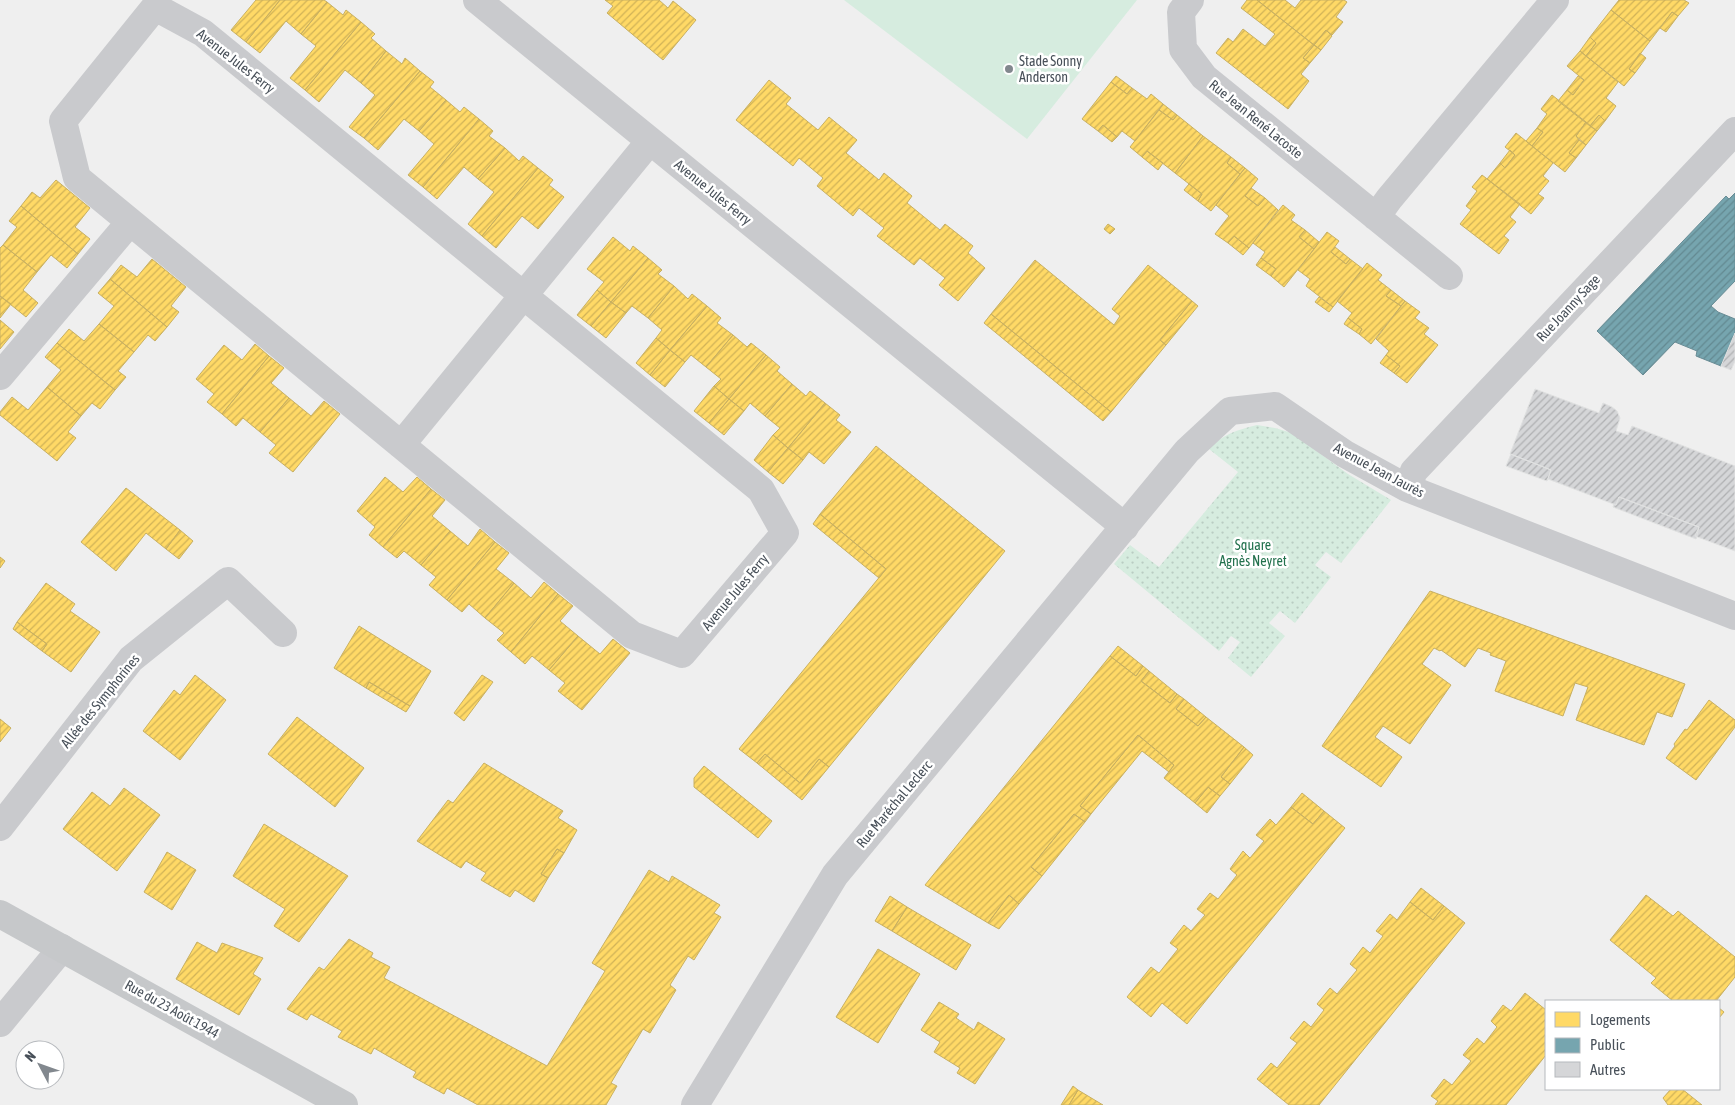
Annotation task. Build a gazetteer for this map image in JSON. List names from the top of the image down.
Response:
{
  "streets": {
    "main road": ["Rue du 23 Août 1944"],
    "street": [
      "Avenue Jules Ferry",
      "Rue Jean René Lacoste",
      "Rue Joanny Sage",
      "Avenue Jean Jaurès",
      "Allée des Symphorines",
      "Rue Maréchal Leclerc"
    ]
  },
  "crossings": [
    ["Avenue Jules Ferry", "Avenue Jean Jaurès"],
    ["Avenue Jules Ferry", "Rue Maréchal Leclerc"],
    ["Rue Joanny Sage", "Avenue Jean Jaurès"],
    ["Avenue Jean Jaurès", "Rue Maréchal Leclerc"]
  ],
  "parks": ["Square Agnès Neyret"],
  "places": ["Stade Sonny Anderson"],
  "legend": ["Logements", "Public", "Autres"],
  "north": "top left"
}
